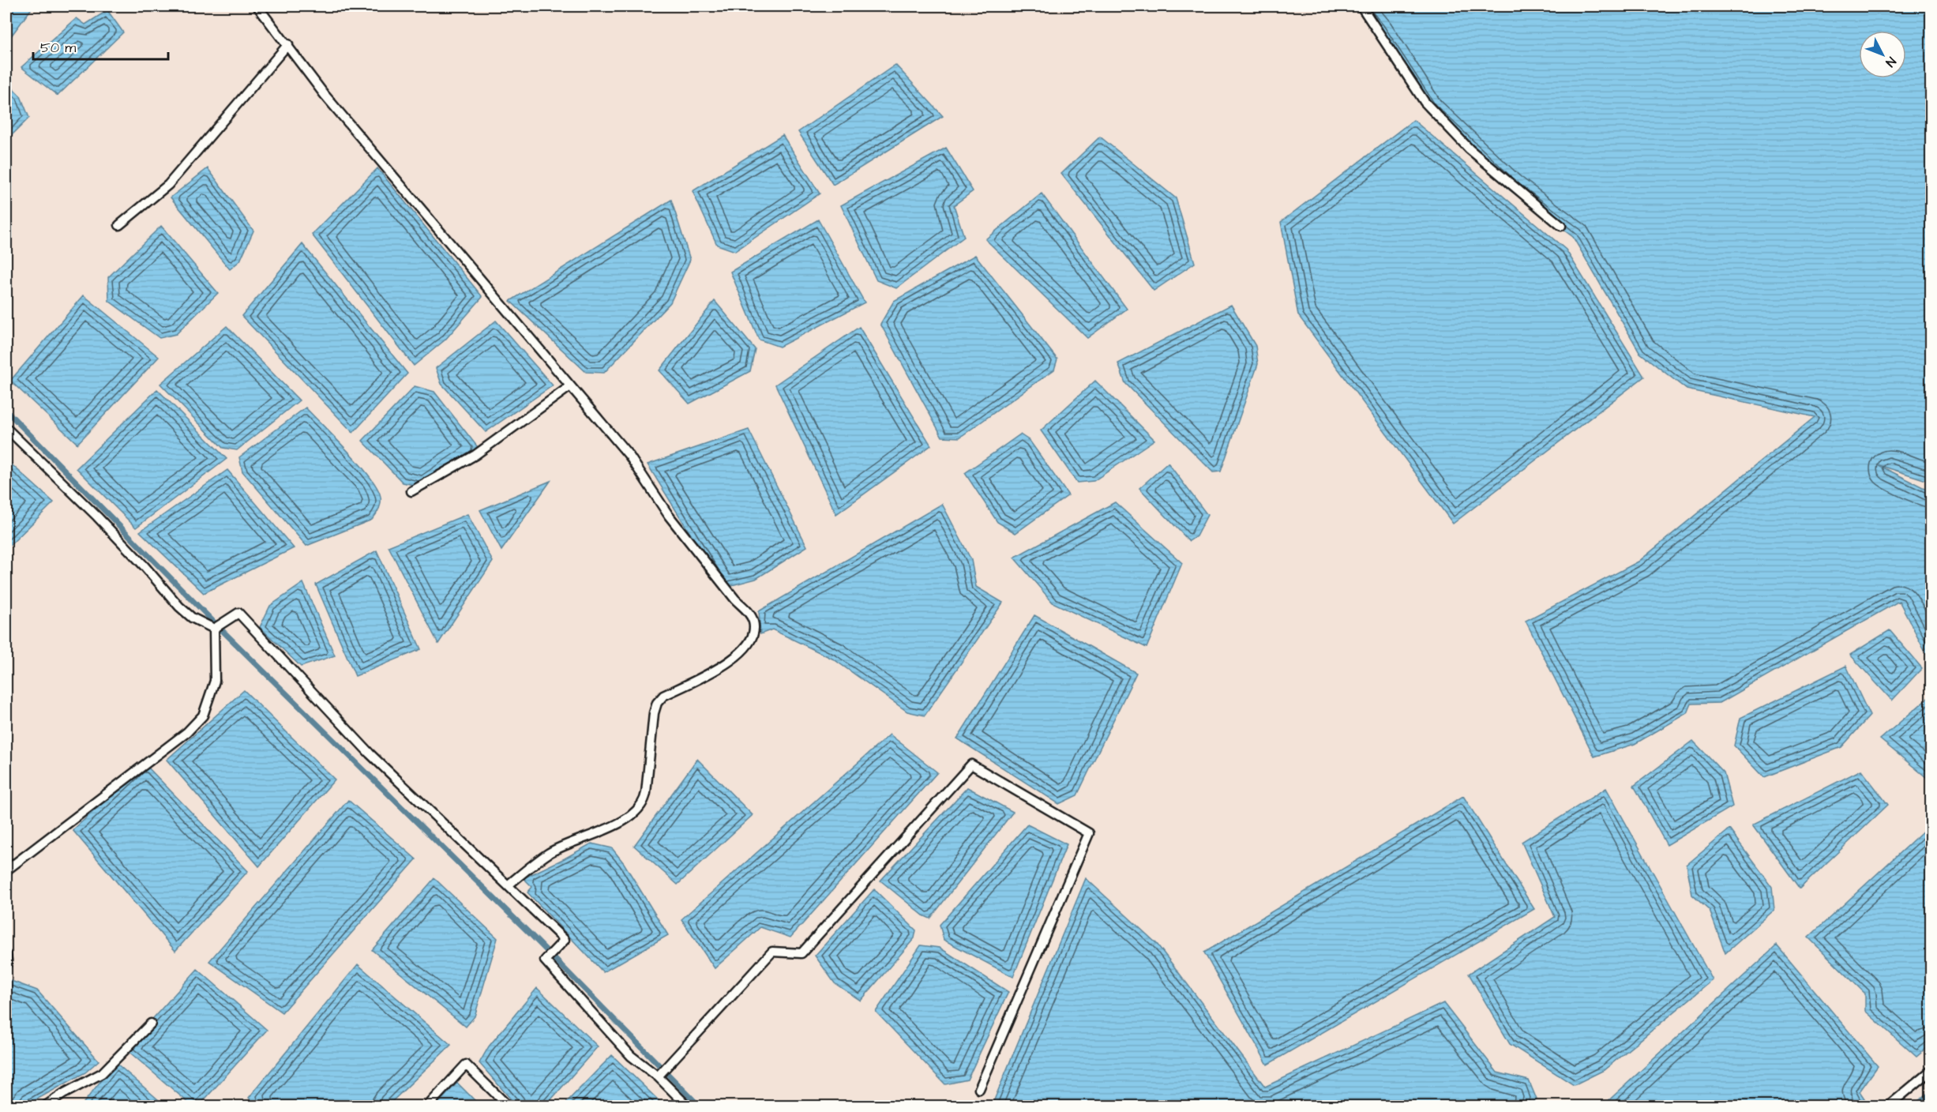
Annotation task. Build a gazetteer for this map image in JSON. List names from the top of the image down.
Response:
{
  "scale_bar": "50 m",
  "north": "bottom right"
}
